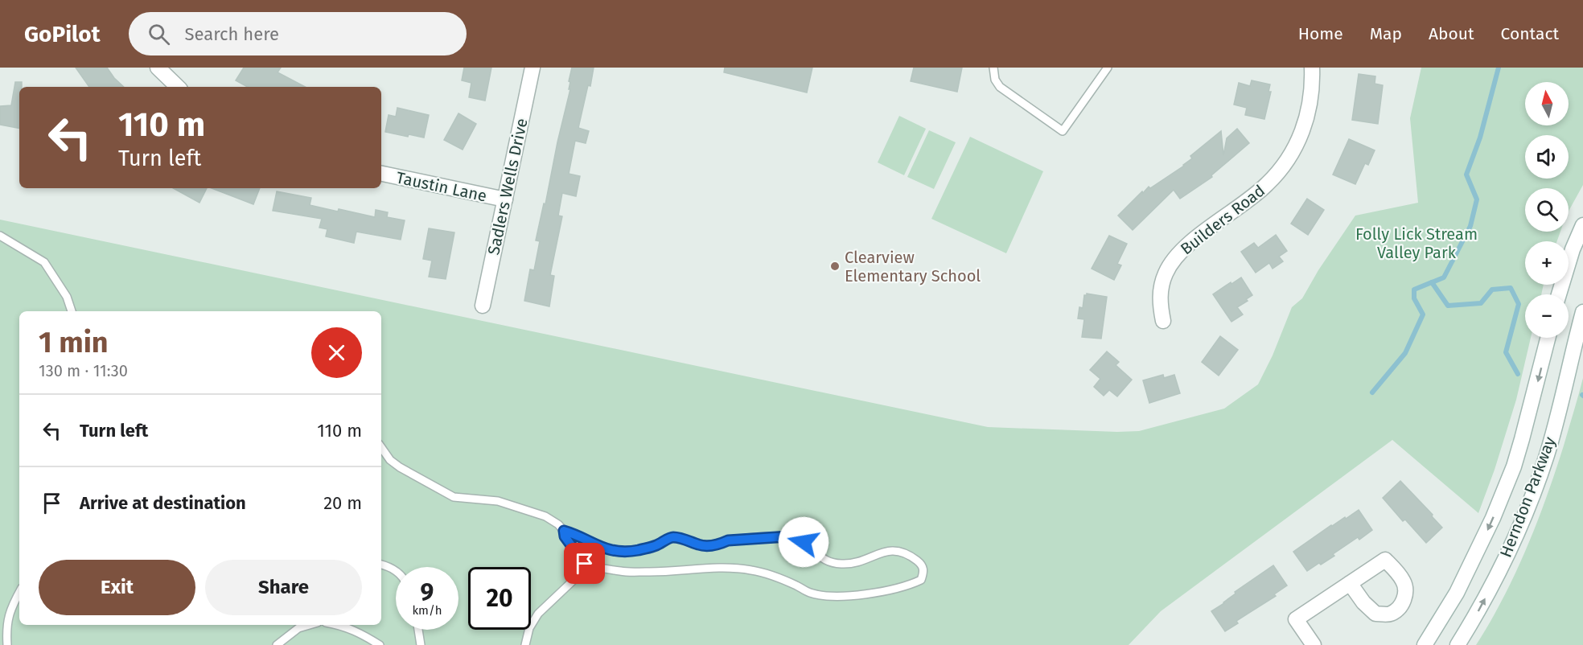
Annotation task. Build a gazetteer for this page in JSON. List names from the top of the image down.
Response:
{
  "streets": {
    "street": [
      "Taustin Lane",
      "Sadlers Wells Drive",
      "Builders Road",
      "Herndon Parkway"
    ]
  },
  "crossings": [
    ["Taustin Lane", "Sadlers Wells Drive"]
  ],
  "parks": ["Folly Lick Stream Valley Park"],
  "places": ["Clearview Elementary School"],
  "north": "top",
  "page": {
    "header": "GoPilot",
    "search": "Search here",
    "nav": [
      "Home",
      "Map",
      "About",
      "Contact"
    ],
    "map_buttons": ["+", "−"],
    "turn": ["110 m", "Turn left"],
    "heading": ["1 min", "130 m · 11:30"],
    "list": [
      {
        "name": "Turn left",
        "value": "110 m"
      },
      {
        "name": "Arrive at destination",
        "value": "20 m"
      }
    ],
    "buttons": ["Exit", "Share"],
    "speed": "9 km/h",
    "limit": "20"
  }
}
